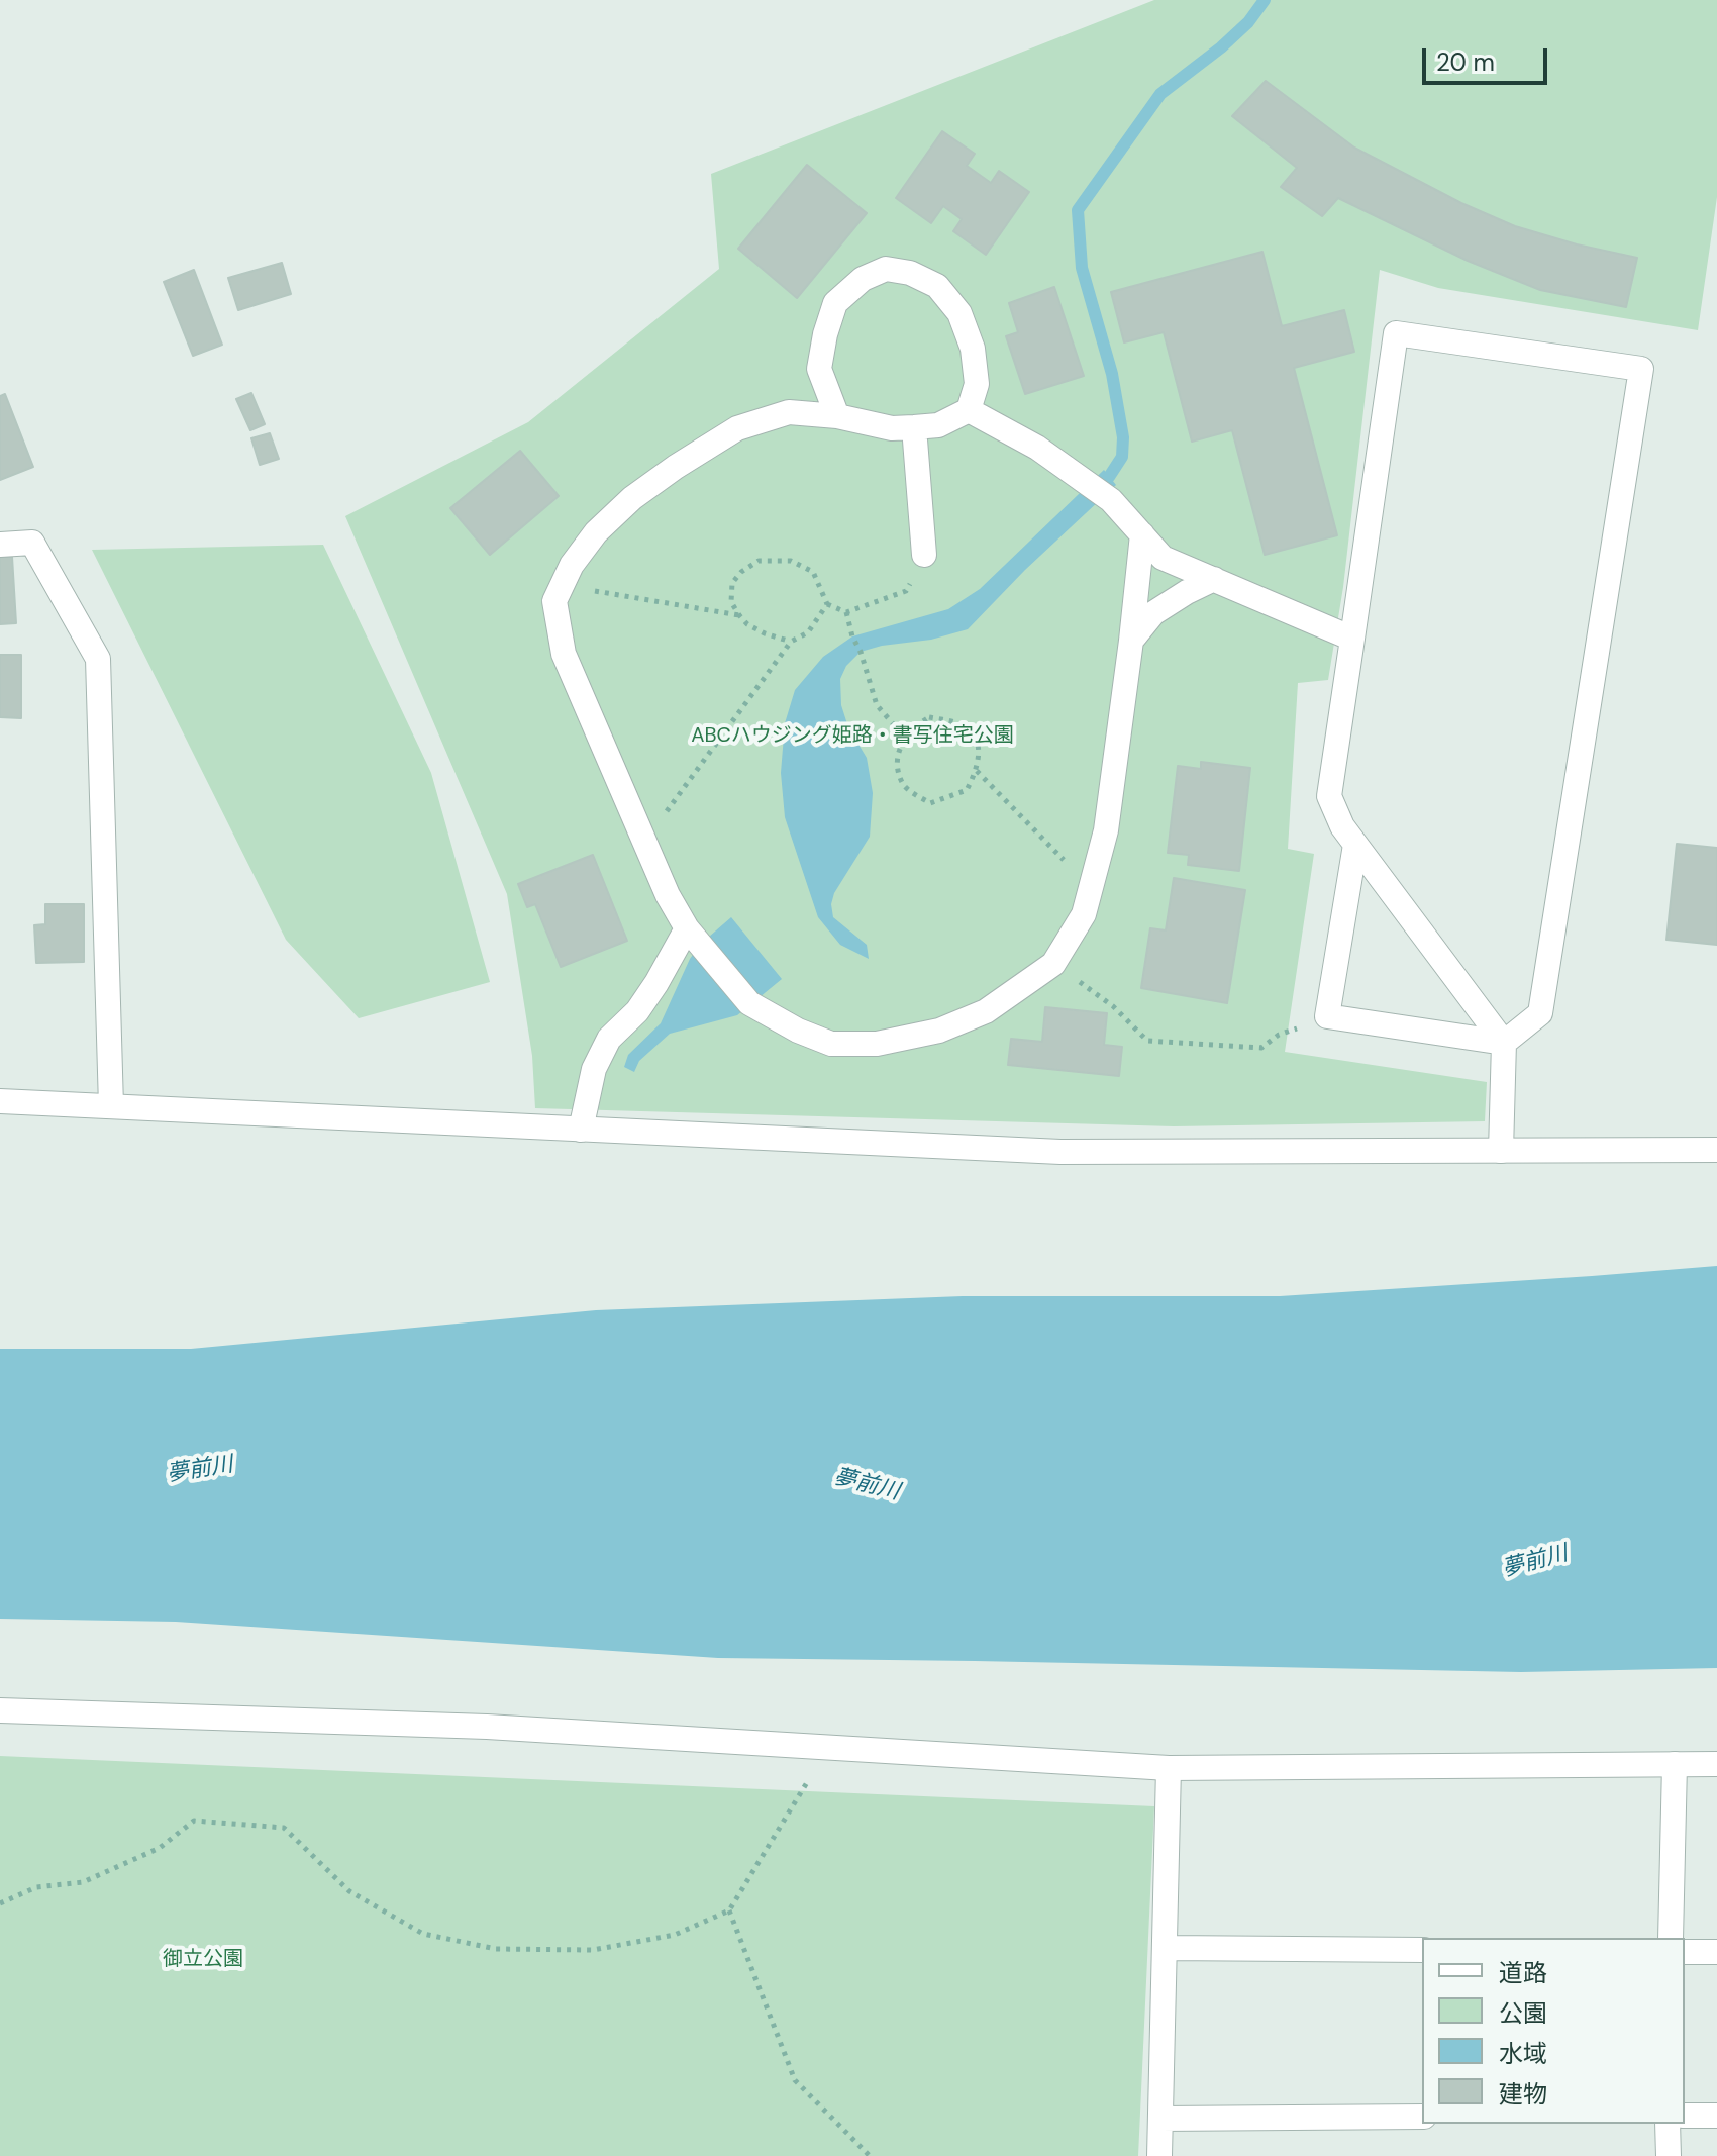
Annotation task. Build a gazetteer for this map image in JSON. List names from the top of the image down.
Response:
{
  "water": ["夢前川"],
  "parks": ["ABCハウジング姫路・書写住宅公園", "御立公園"],
  "legend": [
    "道路",
    "公園",
    "水域",
    "建物"
  ],
  "scale_bar": "20 m"
}
